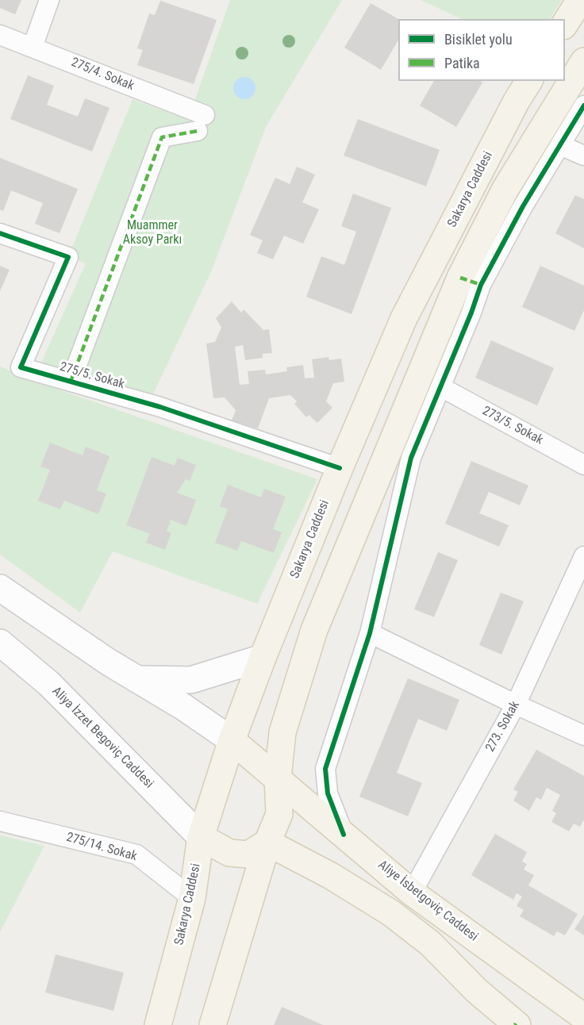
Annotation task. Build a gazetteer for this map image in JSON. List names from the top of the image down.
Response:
{
  "streets": {
    "main road": ["Sakarya Caddesi", "Aliya İzzet Begoviç Caddesi", "Aliye İsbetgoviç Caddesi"],
    "street": [
      "275/4. Sokak",
      "275/5. Sokak",
      "273/5. Sokak",
      "273. Sokak",
      "275/14. Sokak"
    ]
  },
  "crossings": [
    ["275/4. Sokak", "275/5. Sokak"],
    ["Sakarya Caddesi", "275/5. Sokak"],
    ["Sakarya Caddesi", "Aliya İzzet Begoviç Caddesi"],
    ["Sakarya Caddesi", "275/14. Sokak"],
    ["Sakarya Caddesi", "Aliye İsbetgoviç Caddesi"],
    ["273. Sokak", "Aliye İsbetgoviç Caddesi"]
  ],
  "parks": ["Muammer Aksoy Parkı"],
  "legend": ["Bisiklet yolu", "Patika"]
}
